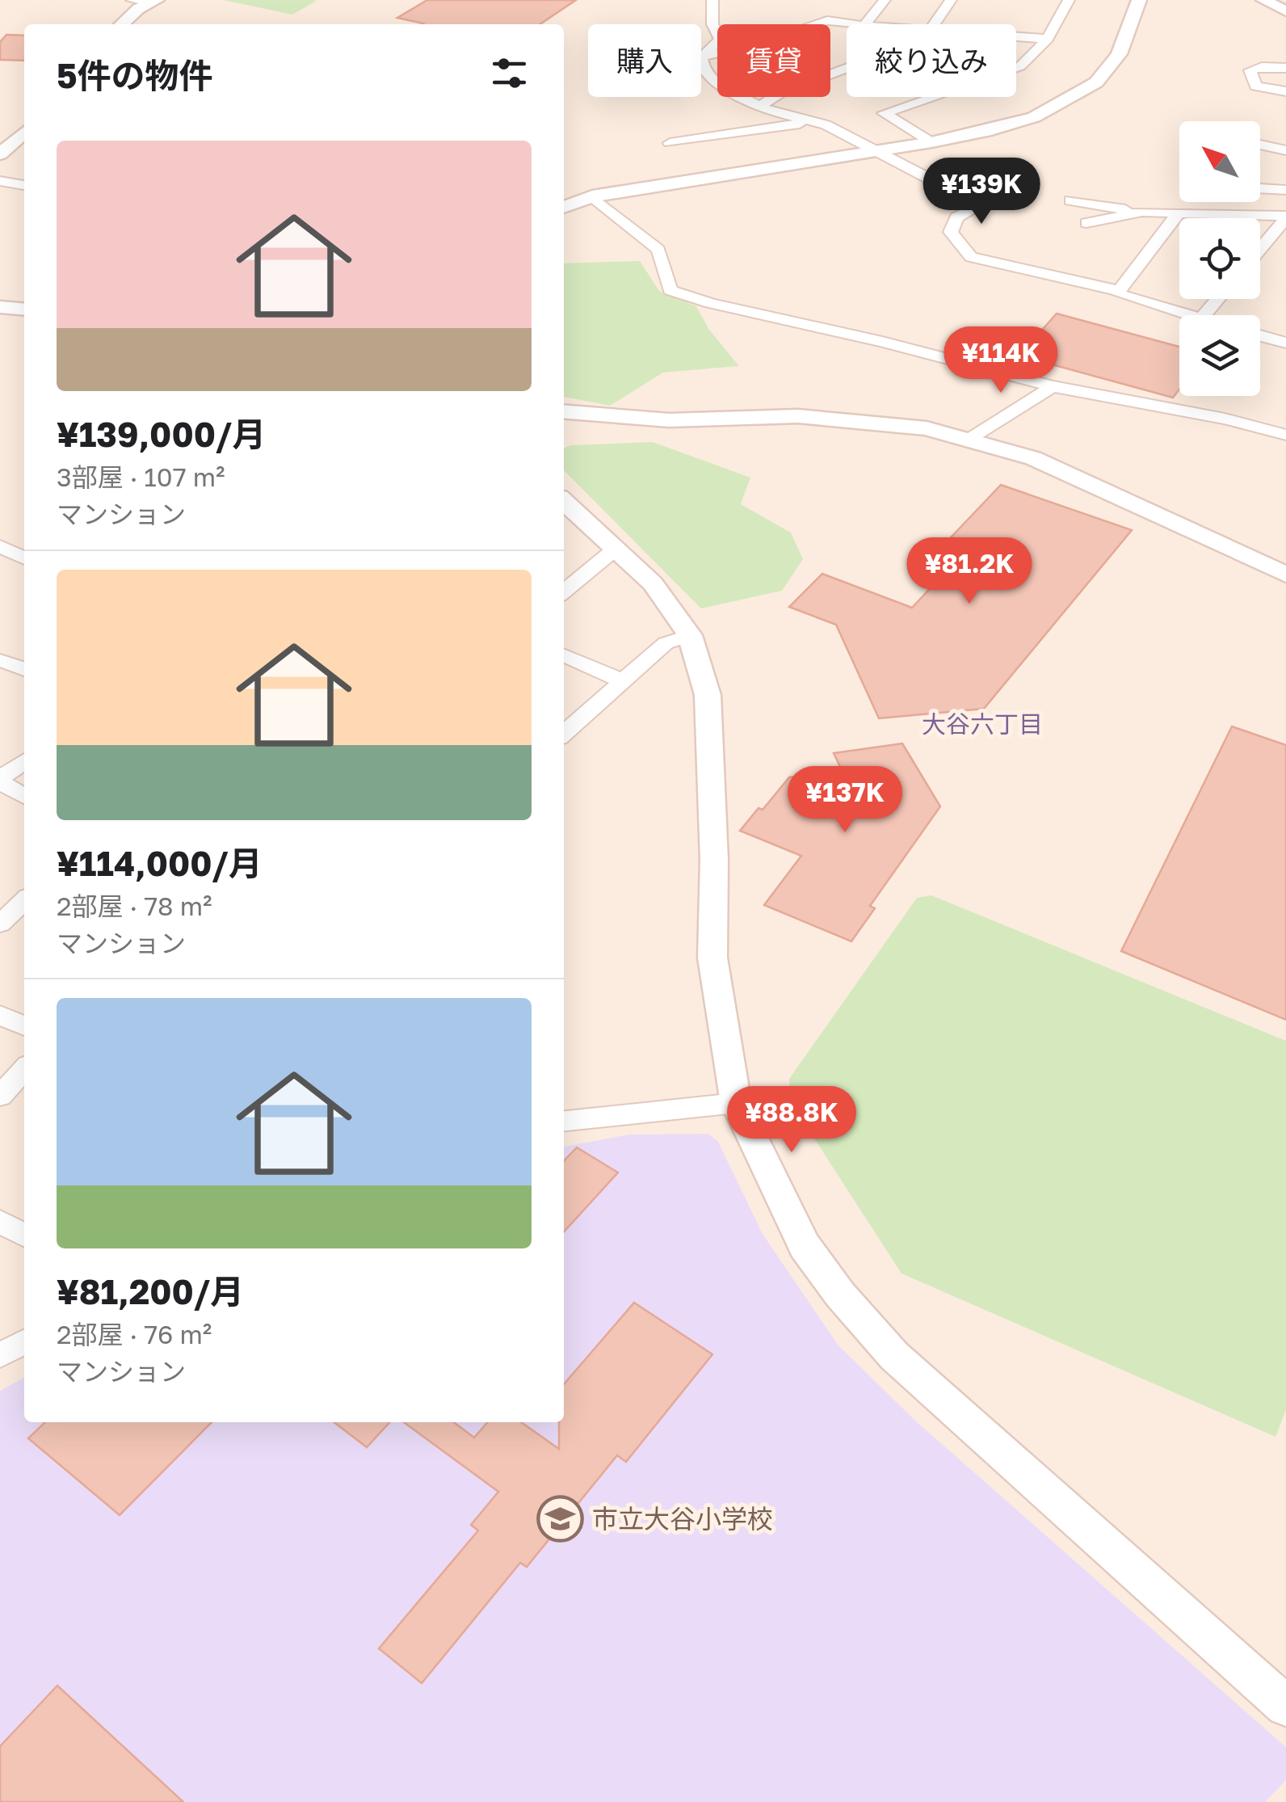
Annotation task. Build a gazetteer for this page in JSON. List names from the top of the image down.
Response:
{
  "districts": ["大谷六丁目"],
  "places": {
    "school or university": ["市立大谷小学校"]
  },
  "north": "top left",
  "page": {
    "chip": ["購入", "賃貸", "絞り込み"],
    "heading": "5件の物件",
    "list": [
      {
        "name": "¥139,000/月",
        "note": "3部屋 · 107 m² · マンション"
      },
      {
        "name": "¥114,000/月",
        "note": "2部屋 · 78 m² · マンション"
      },
      {
        "name": "¥81,200/月",
        "note": "2部屋 · 76 m² · マンション"
      }
    ],
    "price": [
      "¥139K",
      "¥114K",
      "¥81.2K",
      "¥137K",
      "¥88.8K"
    ]
  }
}
